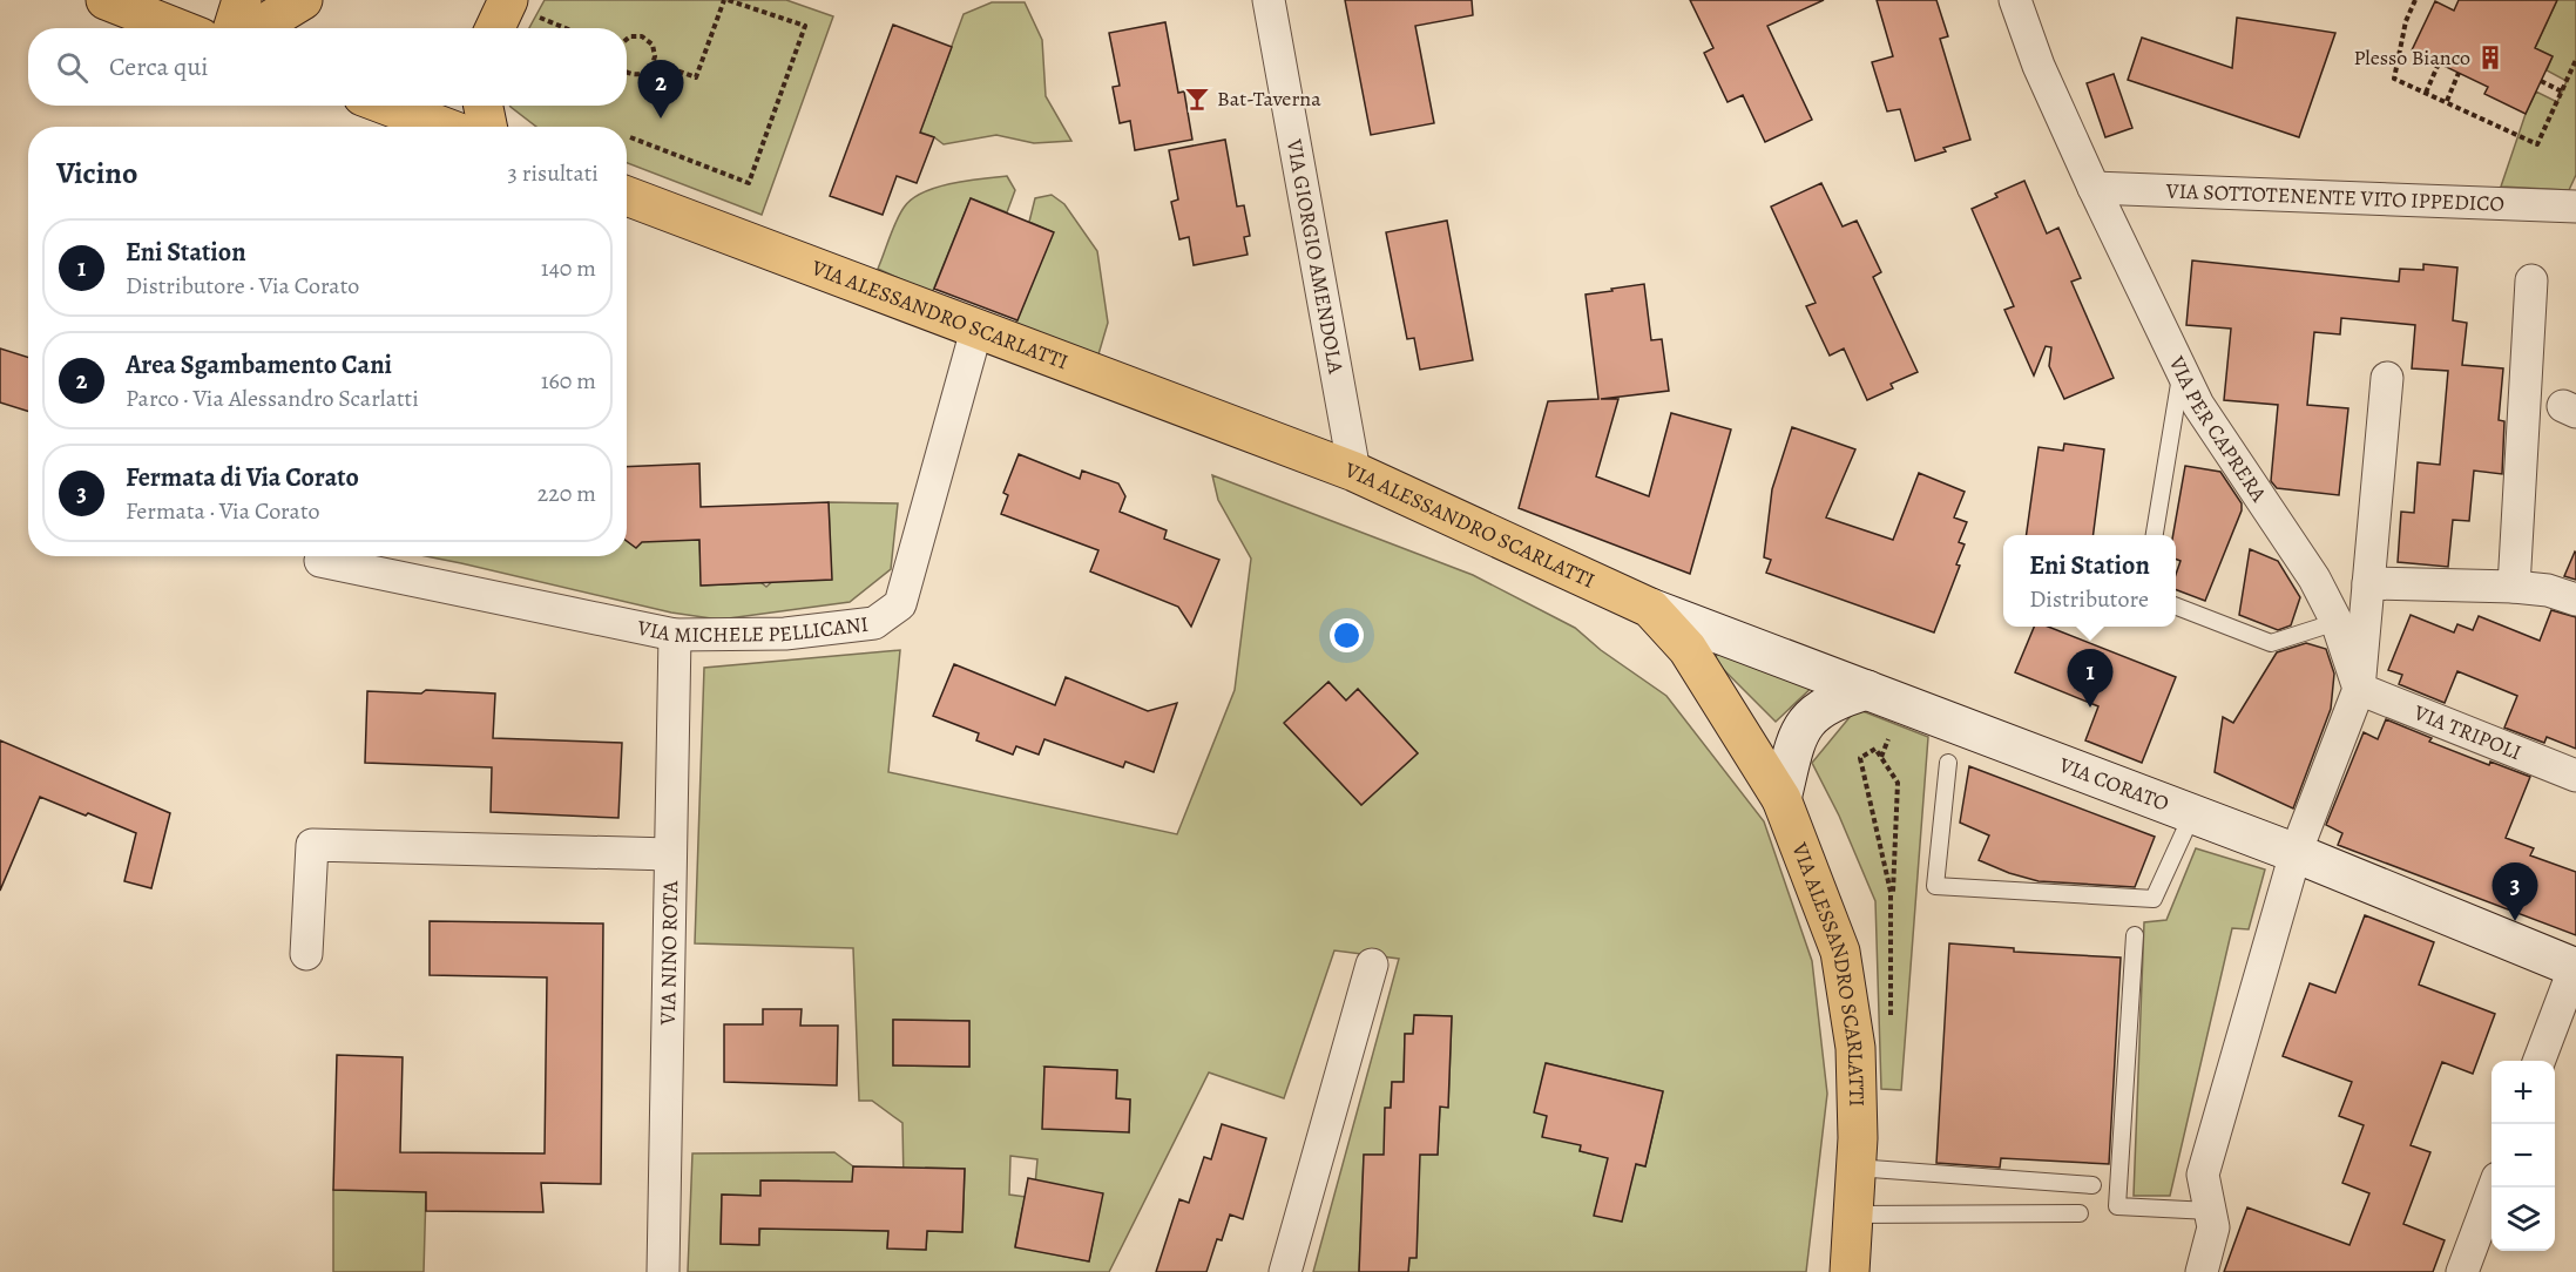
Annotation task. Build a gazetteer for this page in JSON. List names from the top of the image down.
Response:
{
  "streets": {
    "main road": ["VIA ALESSANDRO SCARLATTI", "VIA CORATO"],
    "street": [
      "VIA SOTTOTENENTE VITO IPPEDICO",
      "VIA GIORGIO AMENDOLA",
      "VIA PER CAPRERA",
      "VIA MICHELE PELLICANI",
      "VIA TRIPOLI",
      "VIA NINO ROTA"
    ]
  },
  "crossings": [
    ["VIA SOTTOTENENTE VITO IPPEDICO", "VIA PER CAPRERA"],
    ["VIA GIORGIO AMENDOLA", "VIA ALESSANDRO SCARLATTI"],
    ["VIA ALESSANDRO SCARLATTI", "VIA MICHELE PELLICANI"],
    ["VIA ALESSANDRO SCARLATTI", "VIA CORATO"],
    ["VIA PER CAPRERA", "VIA TRIPOLI"],
    ["VIA MICHELE PELLICANI", "VIA NINO ROTA"]
  ],
  "places": {
    "building": ["Plesso Bianco"],
    "bar": ["Bat-Taverna"]
  },
  "page": {
    "search": "Cerca qui",
    "pins": ["2", "1", "3"],
    "heading": ["Vicino", "3 risultati"],
    "list": [
      {
        "mark": "1",
        "name": "Eni Station",
        "note": "Distributore · Via Corato",
        "value": "140 m"
      },
      {
        "mark": "2",
        "name": "Area Sgambamento Cani",
        "note": "Parco · Via Alessandro Scarlatti",
        "value": "160 m"
      },
      {
        "mark": "3",
        "name": "Fermata di Via Corato",
        "note": "Fermata · Via Corato",
        "value": "220 m"
      }
    ],
    "popup": ["Eni Station", "Distributore"],
    "map_buttons": ["+", "−"]
  }
}
